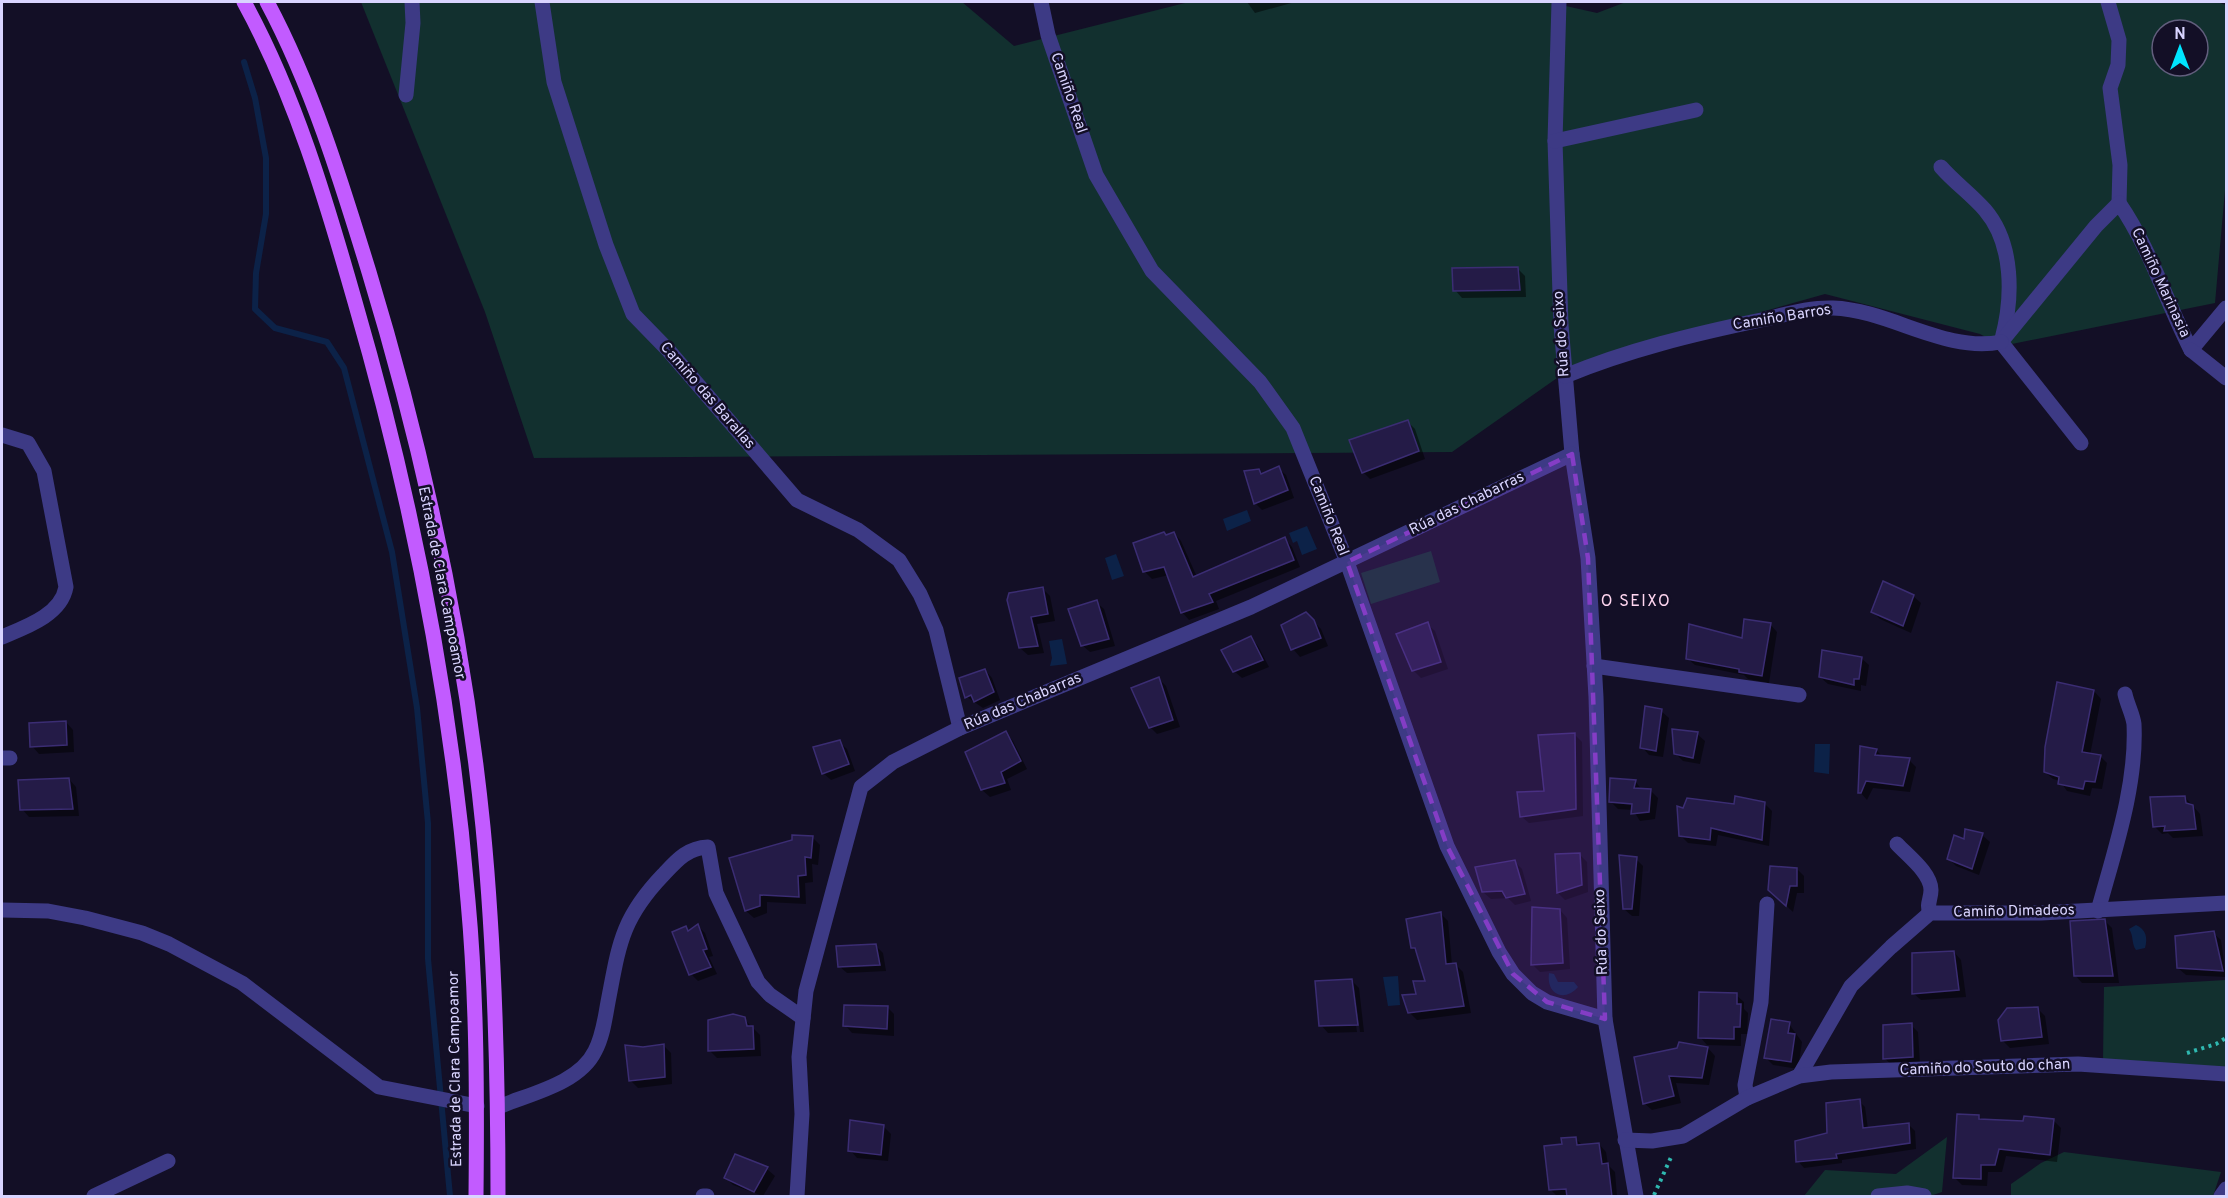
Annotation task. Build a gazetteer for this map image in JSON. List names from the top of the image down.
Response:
{
  "streets": {
    "main road": ["Estrada de Clara Campoamor"],
    "street": [
      "Camiño Real",
      "Camiño Marinasia",
      "Camiño Barros",
      "Rúa do Seixo",
      "Camiño das Barallas",
      "Rúa das Chabarras",
      "Camiño Dimadeos",
      "Camiño do Souto do chan"
    ]
  },
  "crossings": [
    ["Camiño Real", "Rúa do Seixo"],
    ["Camiño Real", "Rúa das Chabarras"],
    ["Camiño Barros", "Rúa do Seixo"],
    ["Rúa do Seixo", "Rúa das Chabarras"],
    ["Rúa do Seixo", "Camiño do Souto do chan"],
    ["Camiño das Barallas", "Rúa das Chabarras"]
  ],
  "districts": ["O SEIXO"],
  "north": "top"
}
